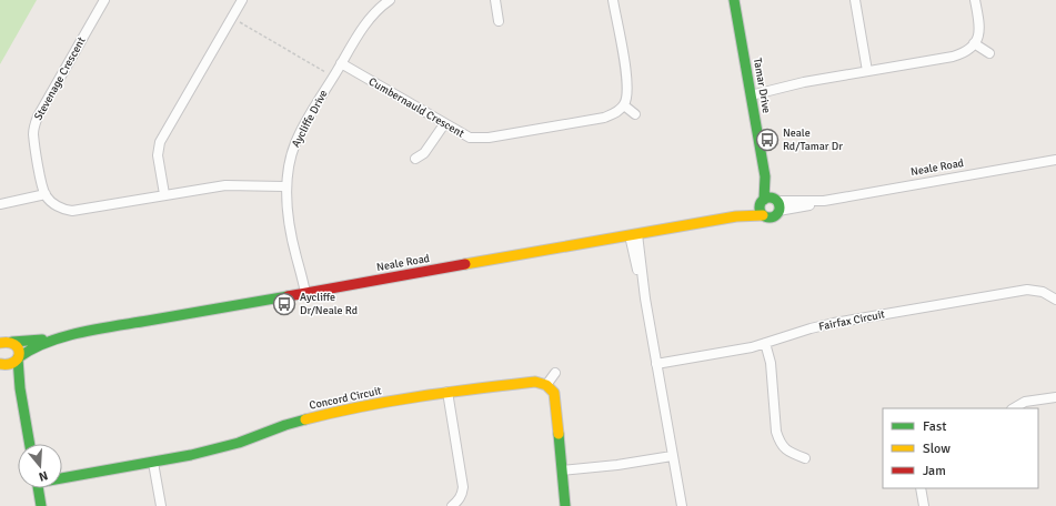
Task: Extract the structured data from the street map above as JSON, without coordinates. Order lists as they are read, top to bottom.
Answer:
{
  "streets": {
    "street": [
      "Stevenage Crescent",
      "Tamar Drive",
      "Cumbernauld Crescent",
      "Aycliffe Drive",
      "Neale Road",
      "Fairfax Circuit",
      "Concord Circuit"
    ]
  },
  "crossings": [
    ["Tamar Drive", "Neale Road"],
    ["Cumbernauld Crescent", "Aycliffe Drive"],
    ["Aycliffe Drive", "Neale Road"]
  ],
  "places": {
    "bus stop": ["Neale Rd/Tamar Dr", "Aycliffe Dr/Neale Rd"]
  },
  "legend": ["Fast", "Slow", "Jam"],
  "north": "bottom"
}
